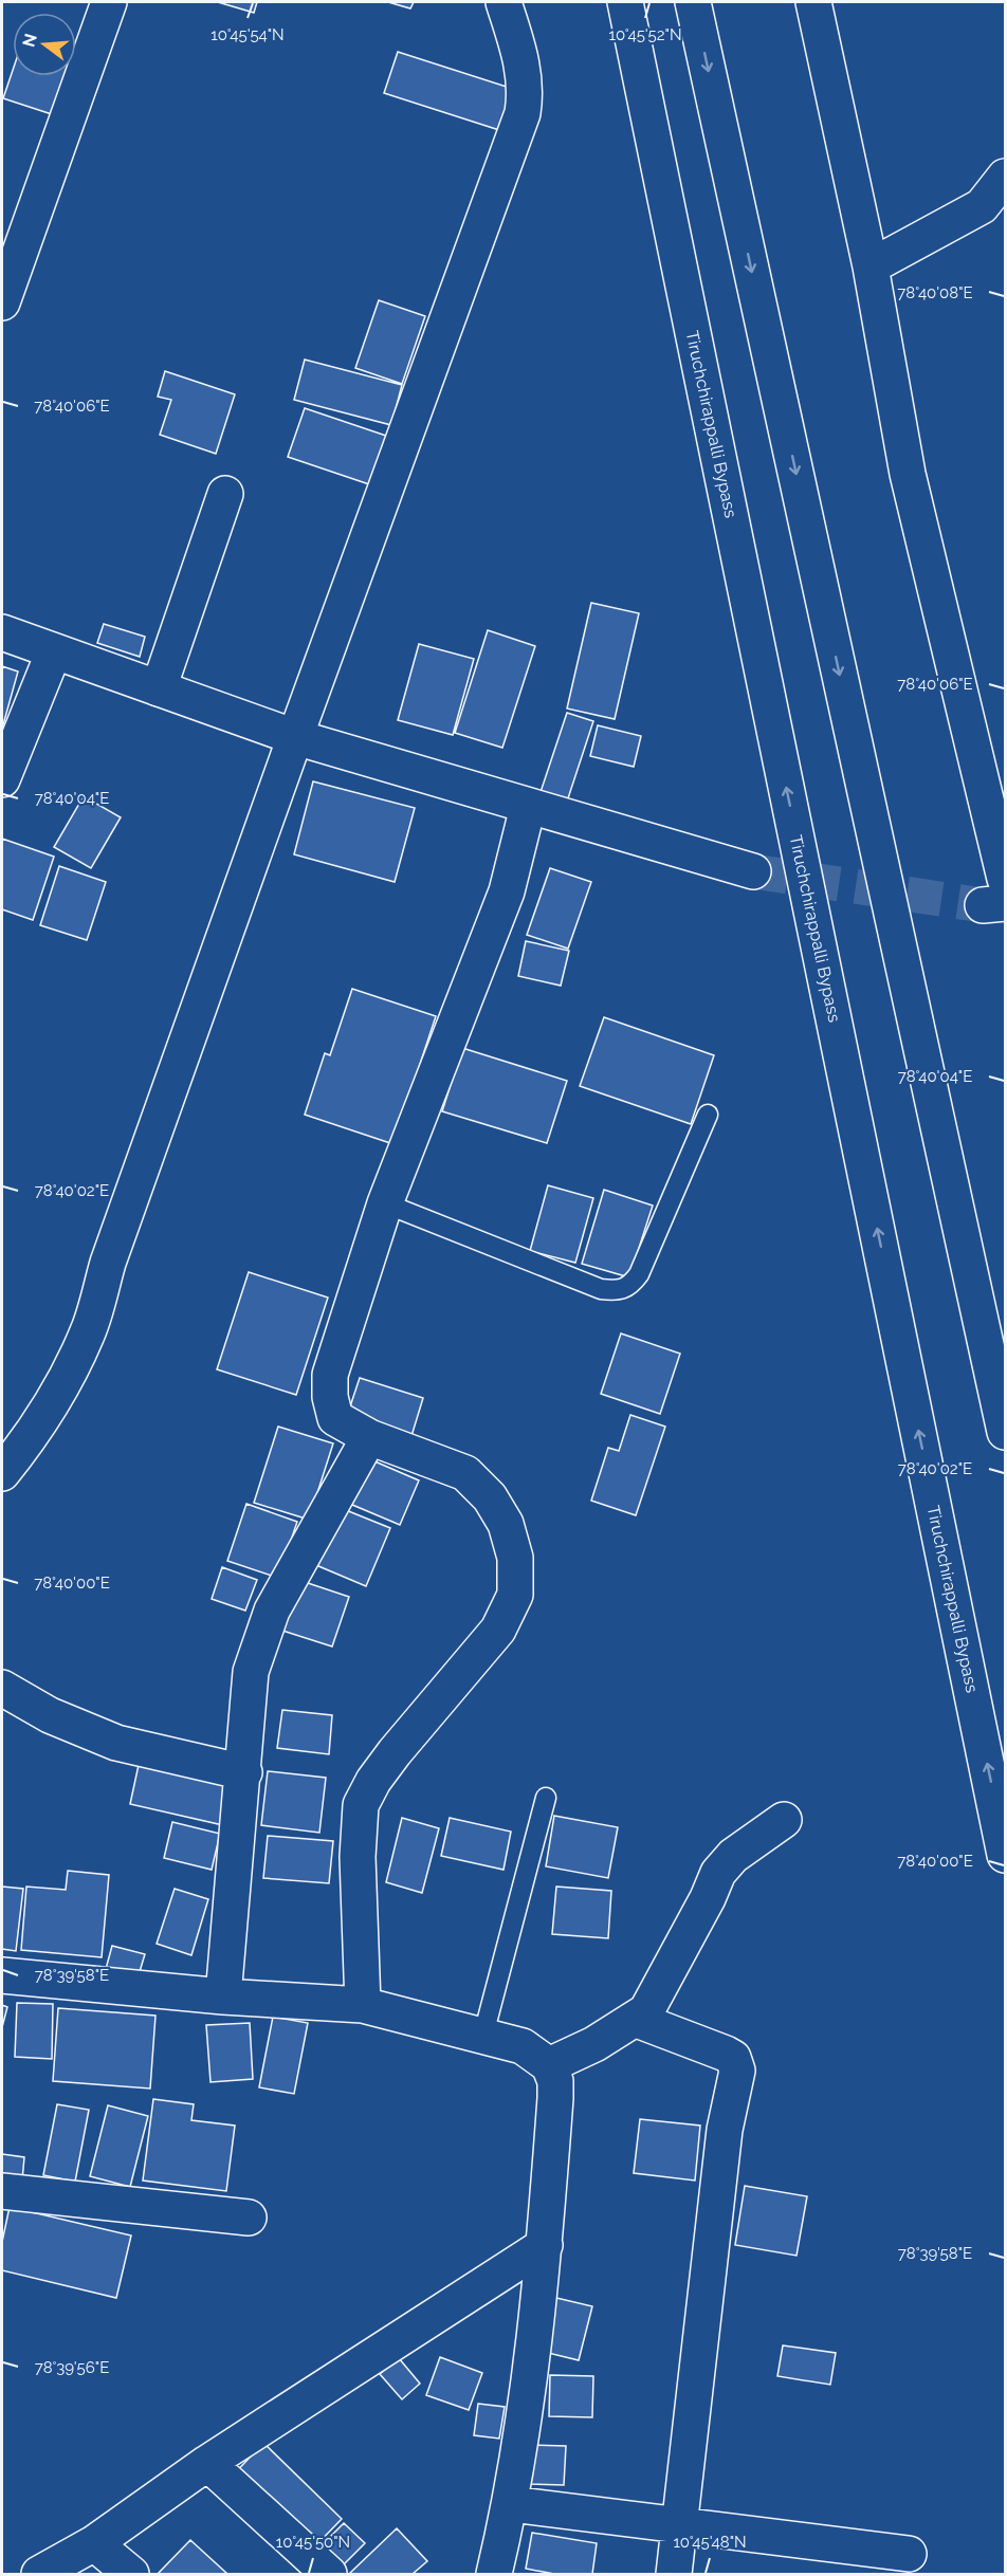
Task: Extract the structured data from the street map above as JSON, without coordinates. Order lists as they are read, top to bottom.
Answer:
{
  "streets": {
    "main road": ["Tiruchchirappalli Bypass"]
  },
  "north": "left",
  "coordinates": [
    "10°45'54\"N",
    "10°45'52\"N",
    "78°40'08\"E",
    "78°40'06\"E",
    "78°40'04\"E",
    "78°40'02\"E",
    "78°40'00\"E",
    "78°39'58\"E",
    "78°39'56\"E",
    "10°45'50\"N",
    "10°45'48\"N"
  ]
}
